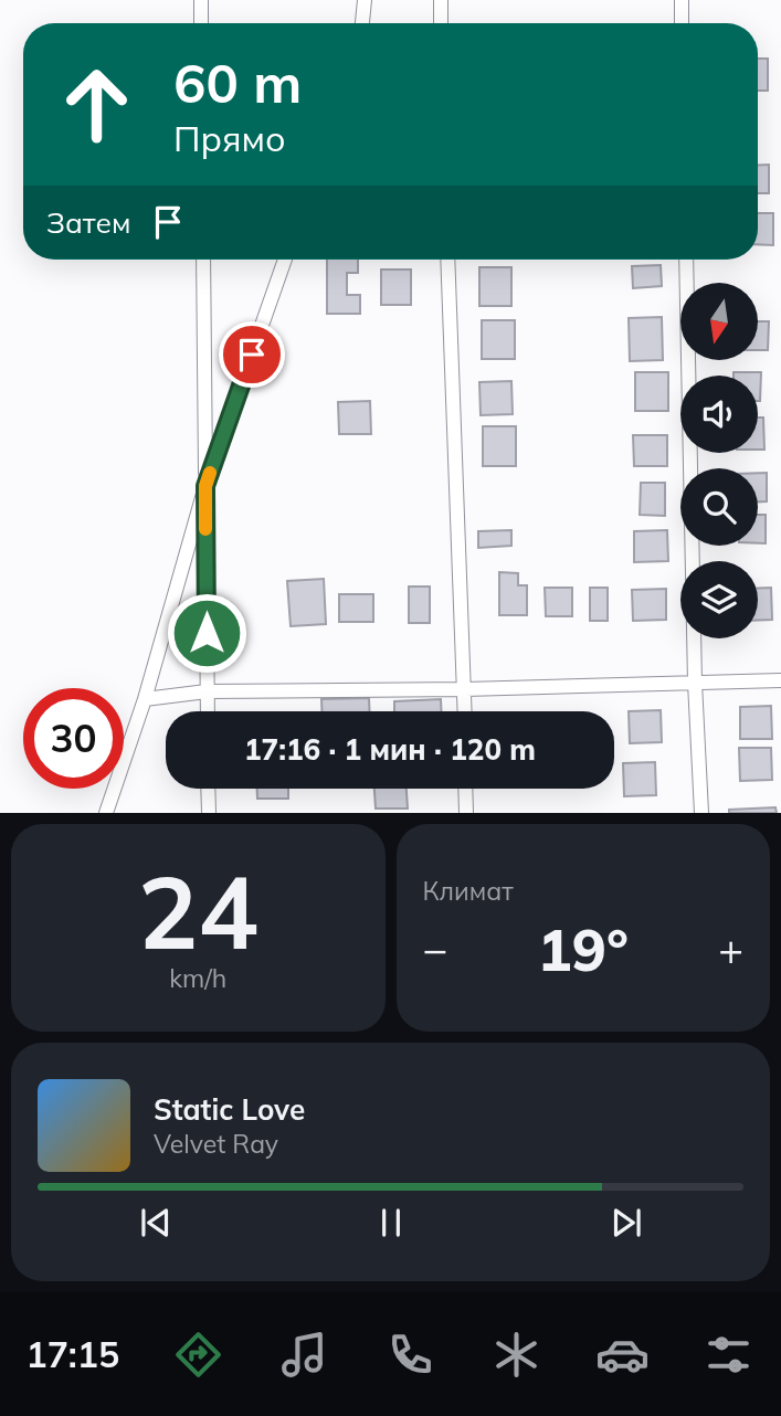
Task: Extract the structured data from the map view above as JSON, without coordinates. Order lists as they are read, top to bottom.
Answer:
{
  "north": "bottom",
  "page": {
    "turn": ["60 m", "Прямо"],
    "then": "Затем",
    "limit": "30",
    "trip": "17:16 · 1 мин · 120 m",
    "tile": [
      ["24", "km/h"],
      "Климат"
    ],
    "heat": ["−", "19°", "+"],
    "song": ["Static Love", "Velvet Ray"],
    "tabs": "17:15"
  }
}
